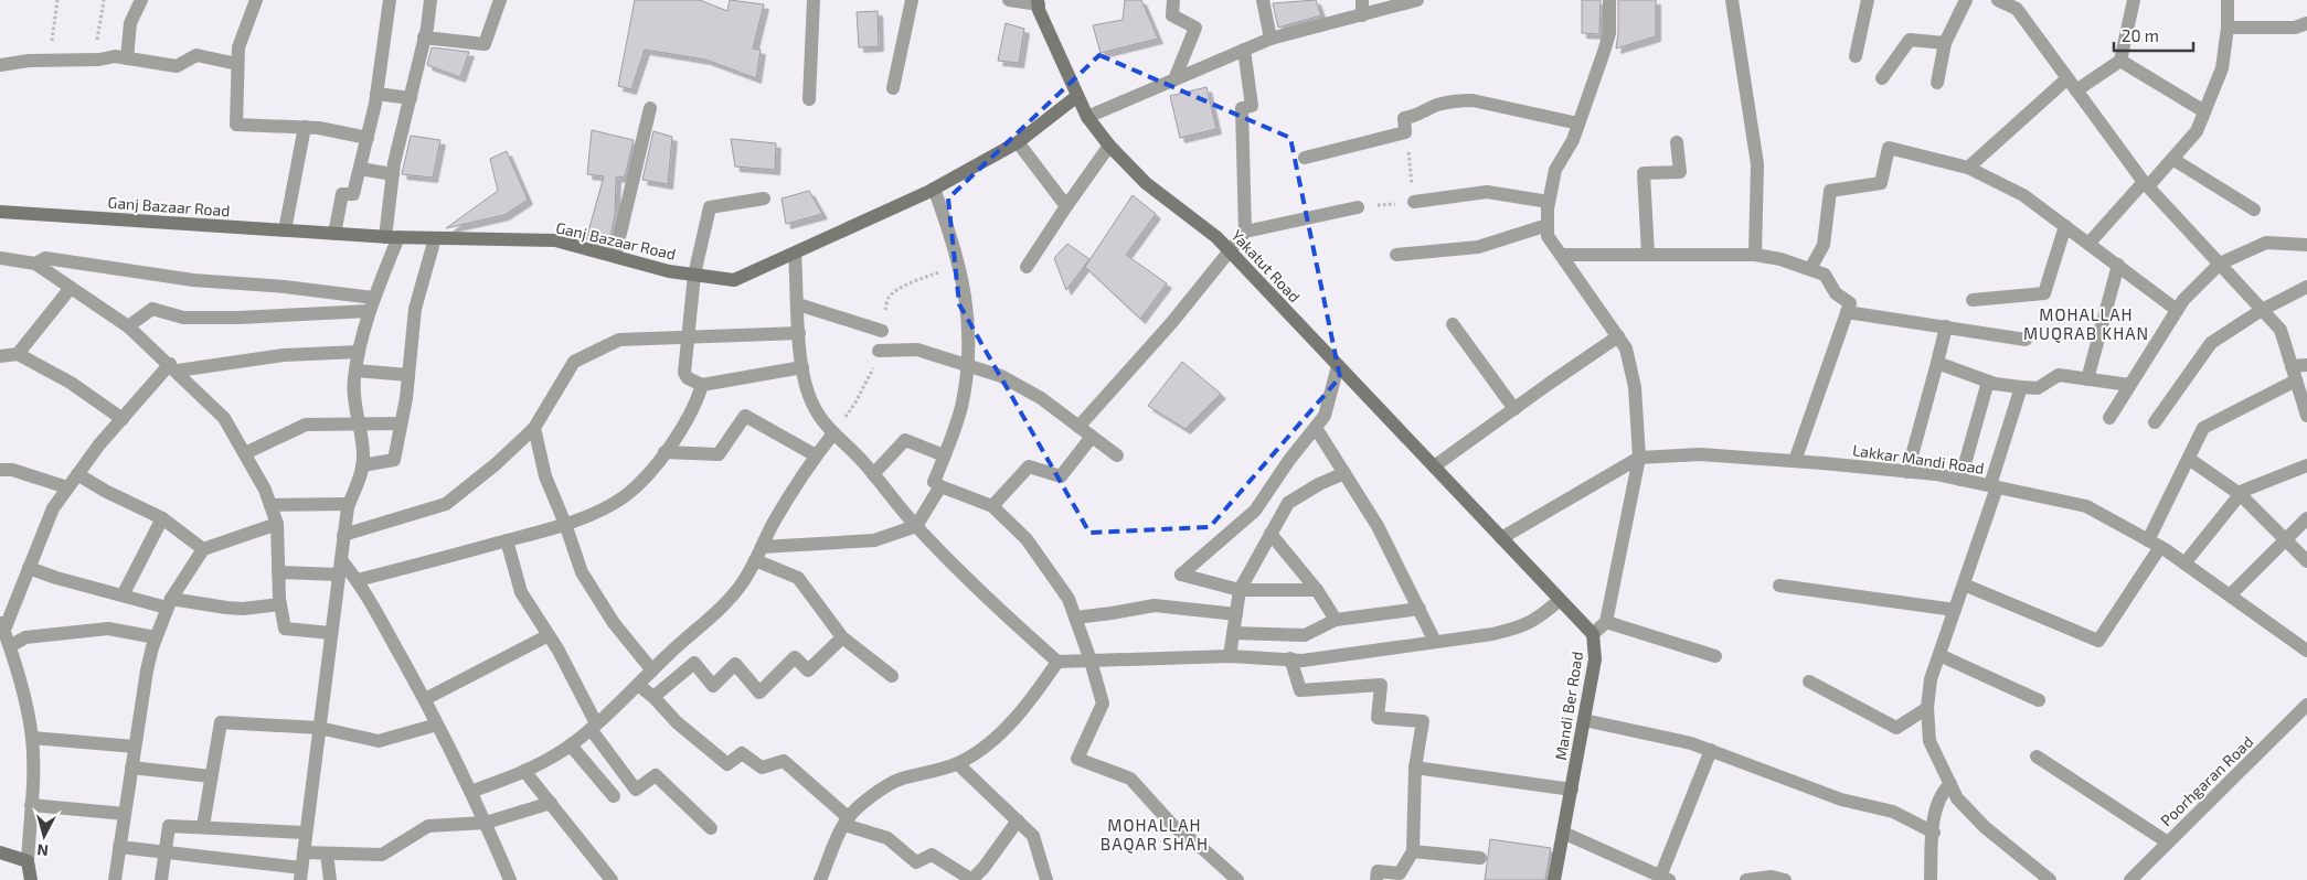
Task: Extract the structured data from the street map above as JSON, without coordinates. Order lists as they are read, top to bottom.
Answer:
{
  "streets": {
    "street": [
      "Ganj Bazaar Road",
      "Yakatut Road",
      "Lakkar Mandi Road",
      "Mandi Ber Road",
      "Poorhgaran Road"
    ]
  },
  "crossings": [
    ["Ganj Bazaar Road", "Yakatut Road"],
    ["Yakatut Road", "Lakkar Mandi Road"],
    ["Yakatut Road", "Mandi Ber Road"],
    ["Lakkar Mandi Road", "Mandi Ber Road"]
  ],
  "districts": ["MOHALLAH MUQRAB KHAN", "MOHALLAH BAQAR SHAH"],
  "scale_bar": "20 m",
  "north": "bottom"
}
